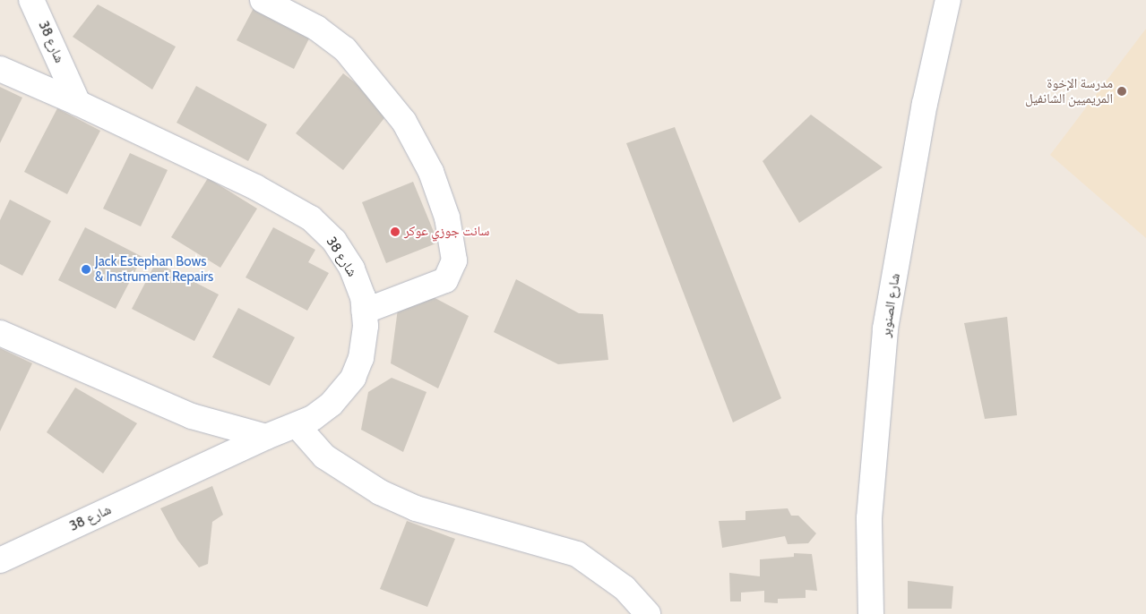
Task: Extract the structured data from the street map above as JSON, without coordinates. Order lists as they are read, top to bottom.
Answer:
{
  "streets": {
    "street": ["شارع 38", "شارع الصنوبر"]
  },
  "places": ["مدرسة الإخوة المريميين الشانفيل", "سانت جوزي عوكر", "Jack Estephan Bows & Instrument Repairs"]
}
